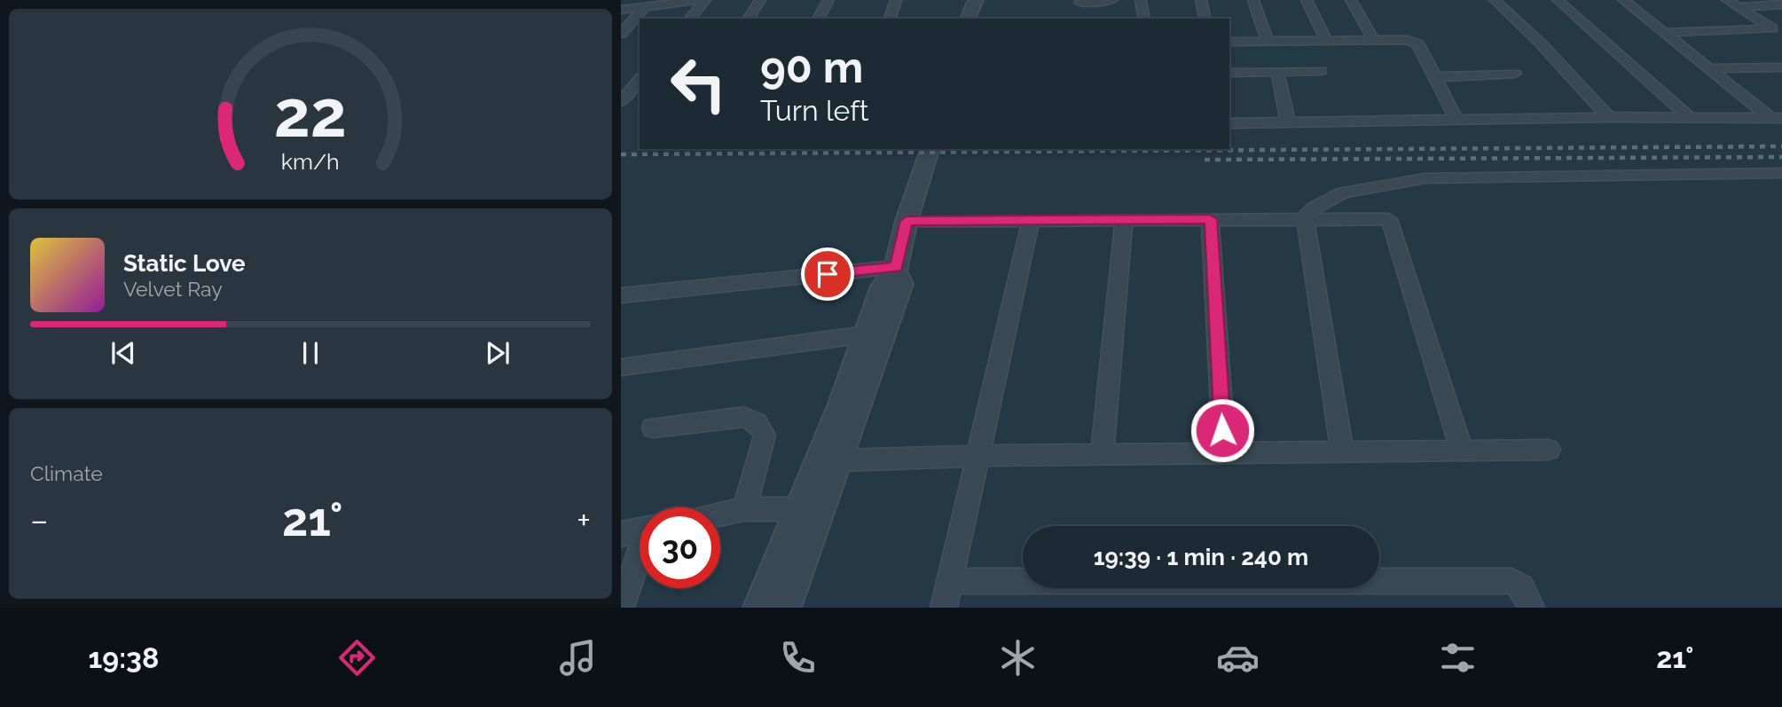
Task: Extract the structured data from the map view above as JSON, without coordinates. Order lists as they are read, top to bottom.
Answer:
{
  "page": {
    "turn": ["90 m", "Turn left"],
    "song": ["Static Love", "Velvet Ray"],
    "tile": "Climate",
    "heat": ["−", "21°", "+"],
    "limit": "30",
    "trip": "19:39 · 1 min · 240 m",
    "tabs": ["19:38", "21°"],
    "gauge": ["22", "km/h"]
  }
}
